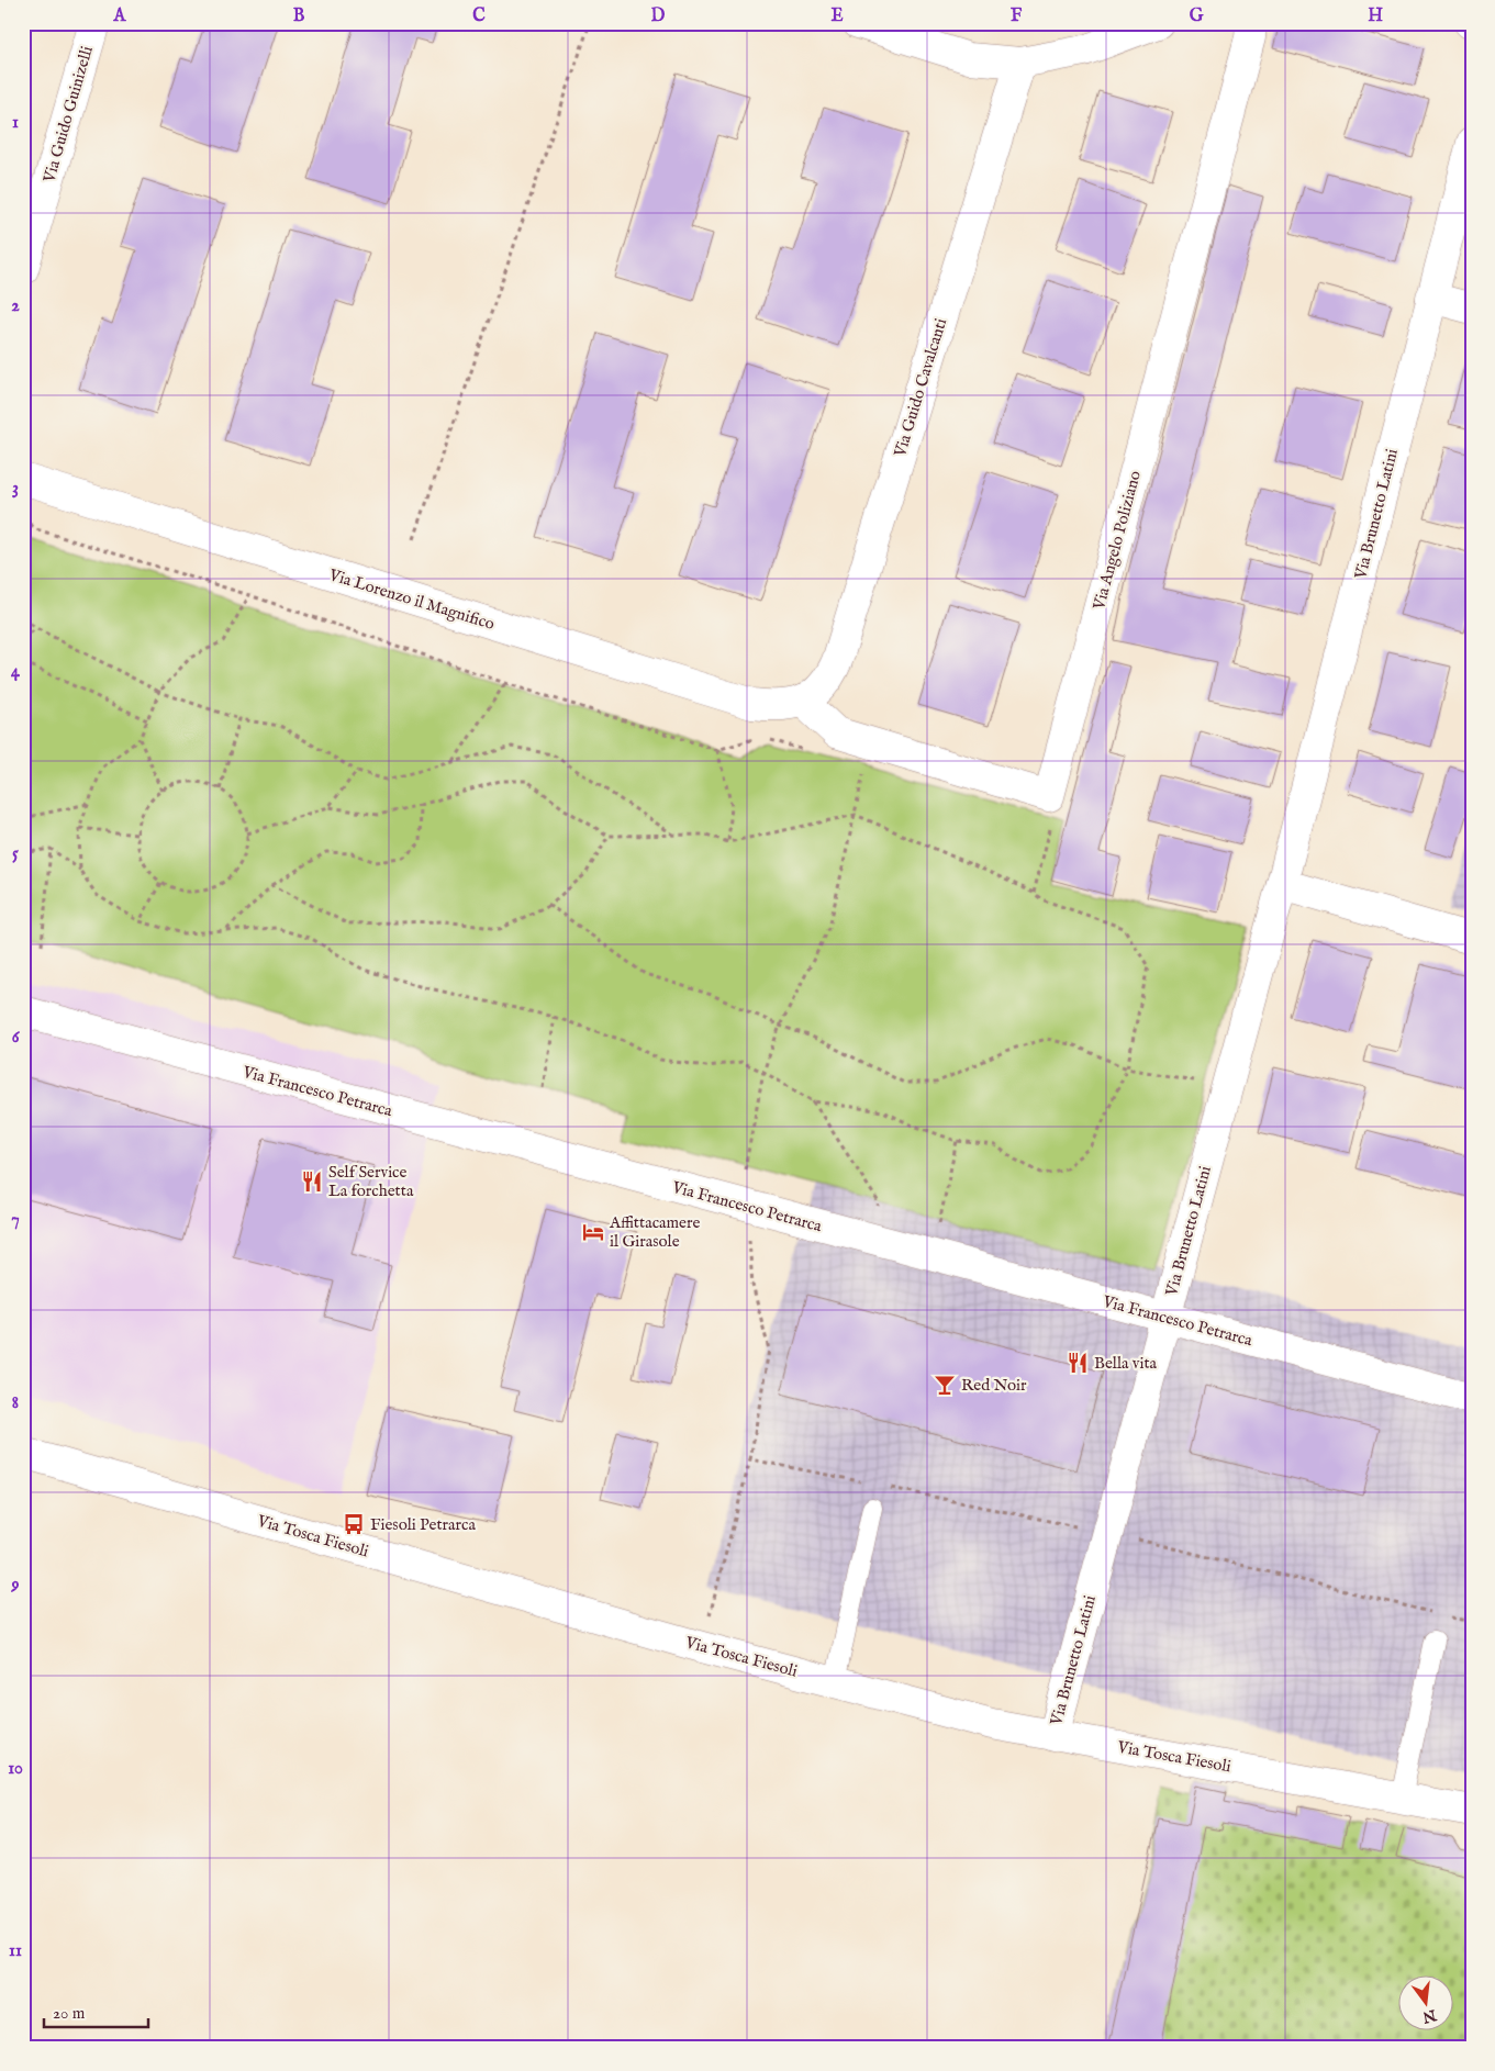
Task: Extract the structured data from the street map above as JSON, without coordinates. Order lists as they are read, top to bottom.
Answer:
{
  "streets": {
    "street": [
      "Via Guido Guinizelli",
      "Via Guido Cavalcanti",
      "Via Brunetto Latini",
      "Via Angelo Poliziano",
      "Via Lorenzo il Magnifico",
      "Via Francesco Petrarca",
      "Via Tosca Fiesoli"
    ]
  },
  "crossings": [
    ["Via Guido Cavalcanti", "Via Lorenzo il Magnifico"],
    ["Via Brunetto Latini", "Via Francesco Petrarca"],
    ["Via Brunetto Latini", "Via Tosca Fiesoli"]
  ],
  "places": {
    "restaurant": ["Self Service La forchetta", "Bella vita"],
    "hotel": ["Affittacamere il Girasole"],
    "bar": ["Red Noir"],
    "bus stop": ["Fiesoli Petrarca"]
  },
  "scale_bar": "20 m",
  "north": "bottom",
  "grid": {
    "columns": [
      "A",
      "B",
      "C",
      "D",
      "E",
      "F",
      "G",
      "H"
    ],
    "rows": [
      "1",
      "2",
      "3",
      "4",
      "5",
      "6",
      "7",
      "8",
      "9",
      "10",
      "11"
    ]
  }
}
